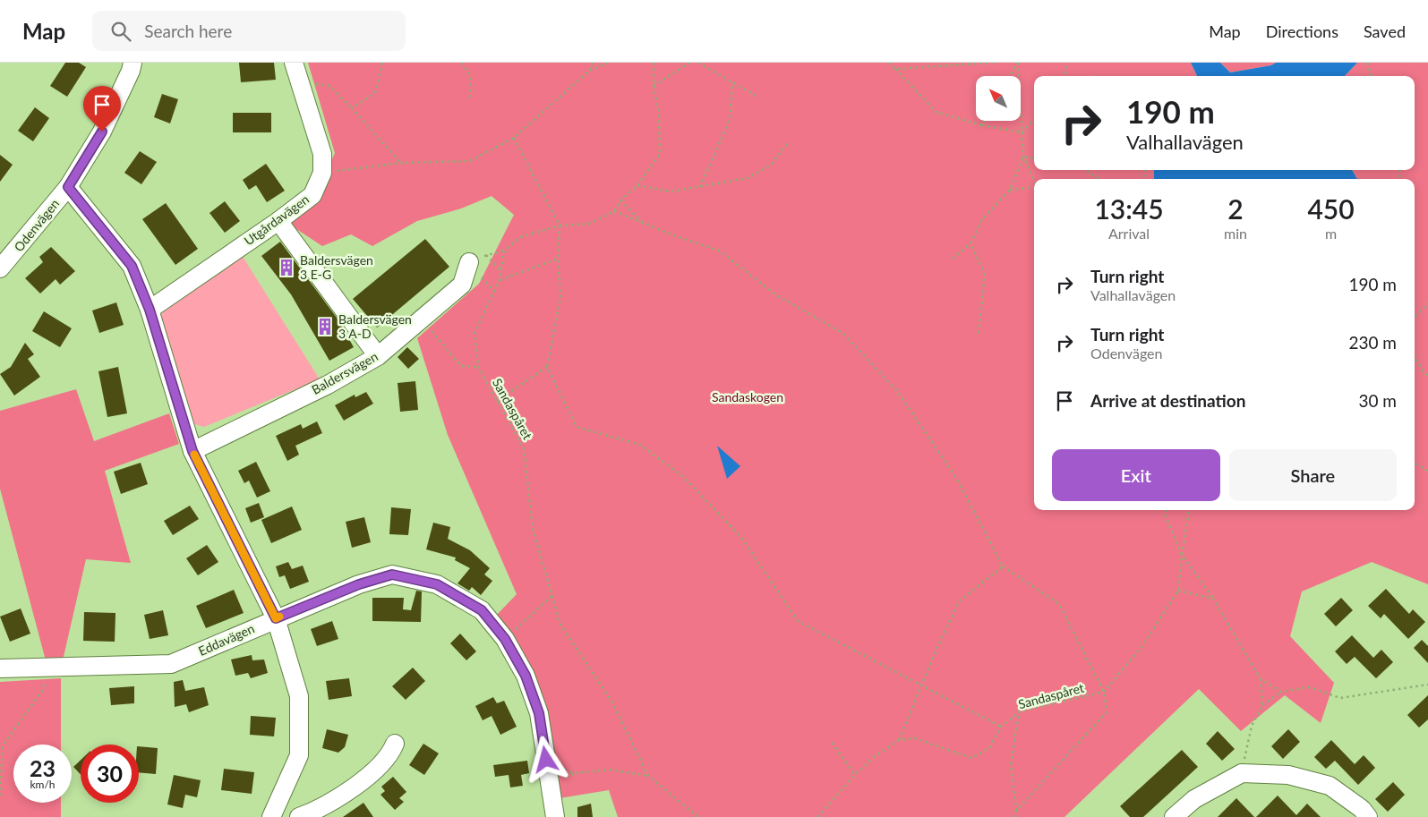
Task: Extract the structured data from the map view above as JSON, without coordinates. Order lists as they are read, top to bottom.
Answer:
{
  "streets": {
    "street": [
      "Utgårdavägen",
      "Odenvägen",
      "Baldersvägen",
      "Eddavägen"
    ],
    "path": ["Sandaspåret"]
  },
  "parks": ["Sandaskogen"],
  "places": {
    "building": ["Baldersvägen 3 E-G", "Baldersvägen 3 A-D"]
  },
  "north": "top left",
  "page": {
    "header": "Map",
    "search": "Search here",
    "nav": ["Map", "Directions", "Saved"],
    "turn": ["190 m", "Valhallavägen"],
    "eta": [
      "13:45",
      "Arrival",
      "2",
      "min",
      "450",
      "m"
    ],
    "list": [
      {
        "name": "Turn right",
        "note": "Valhallavägen",
        "value": "190 m"
      },
      {
        "name": "Turn right",
        "note": "Odenvägen",
        "value": "230 m"
      },
      {
        "name": "Arrive at destination",
        "value": "30 m"
      }
    ],
    "buttons": ["Exit", "Share"],
    "speed": "23 km/h",
    "limit": "30"
  }
}
